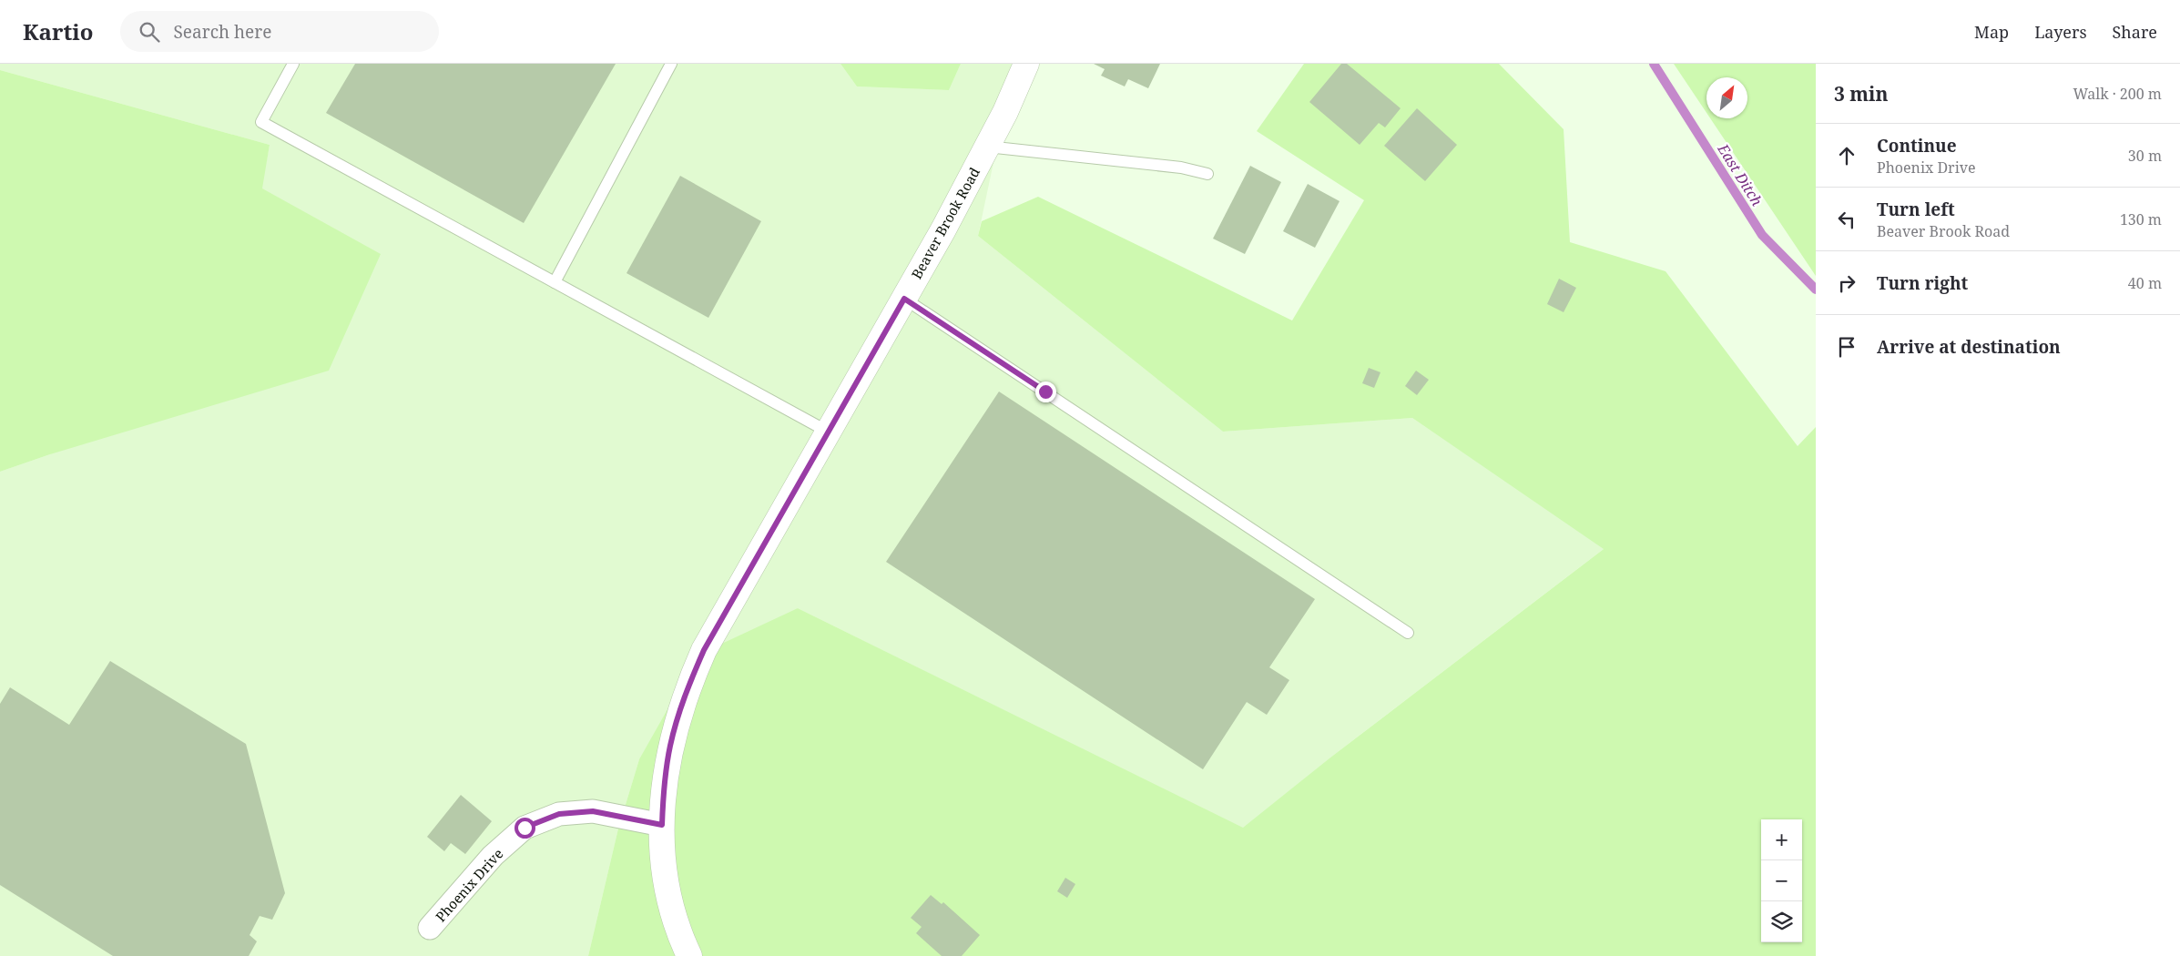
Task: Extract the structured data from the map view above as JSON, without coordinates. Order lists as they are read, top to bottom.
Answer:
{
  "streets": {
    "street": ["Beaver Brook Road", "Phoenix Drive"]
  },
  "crossings": [
    ["Beaver Brook Road", "Phoenix Drive"]
  ],
  "water": ["East Ditch"],
  "north": "top right",
  "page": {
    "header": "Kartio",
    "search": "Search here",
    "nav": ["Map", "Layers", "Share"],
    "heading": ["3 min", "Walk · 200 m"],
    "list": [
      ["Continue", "Phoenix Drive", "30 m"],
      ["Turn left", "Beaver Brook Road", "130 m"],
      ["Turn right", "40 m"],
      "Arrive at destination"
    ],
    "map_buttons": ["+", "−"]
  }
}
